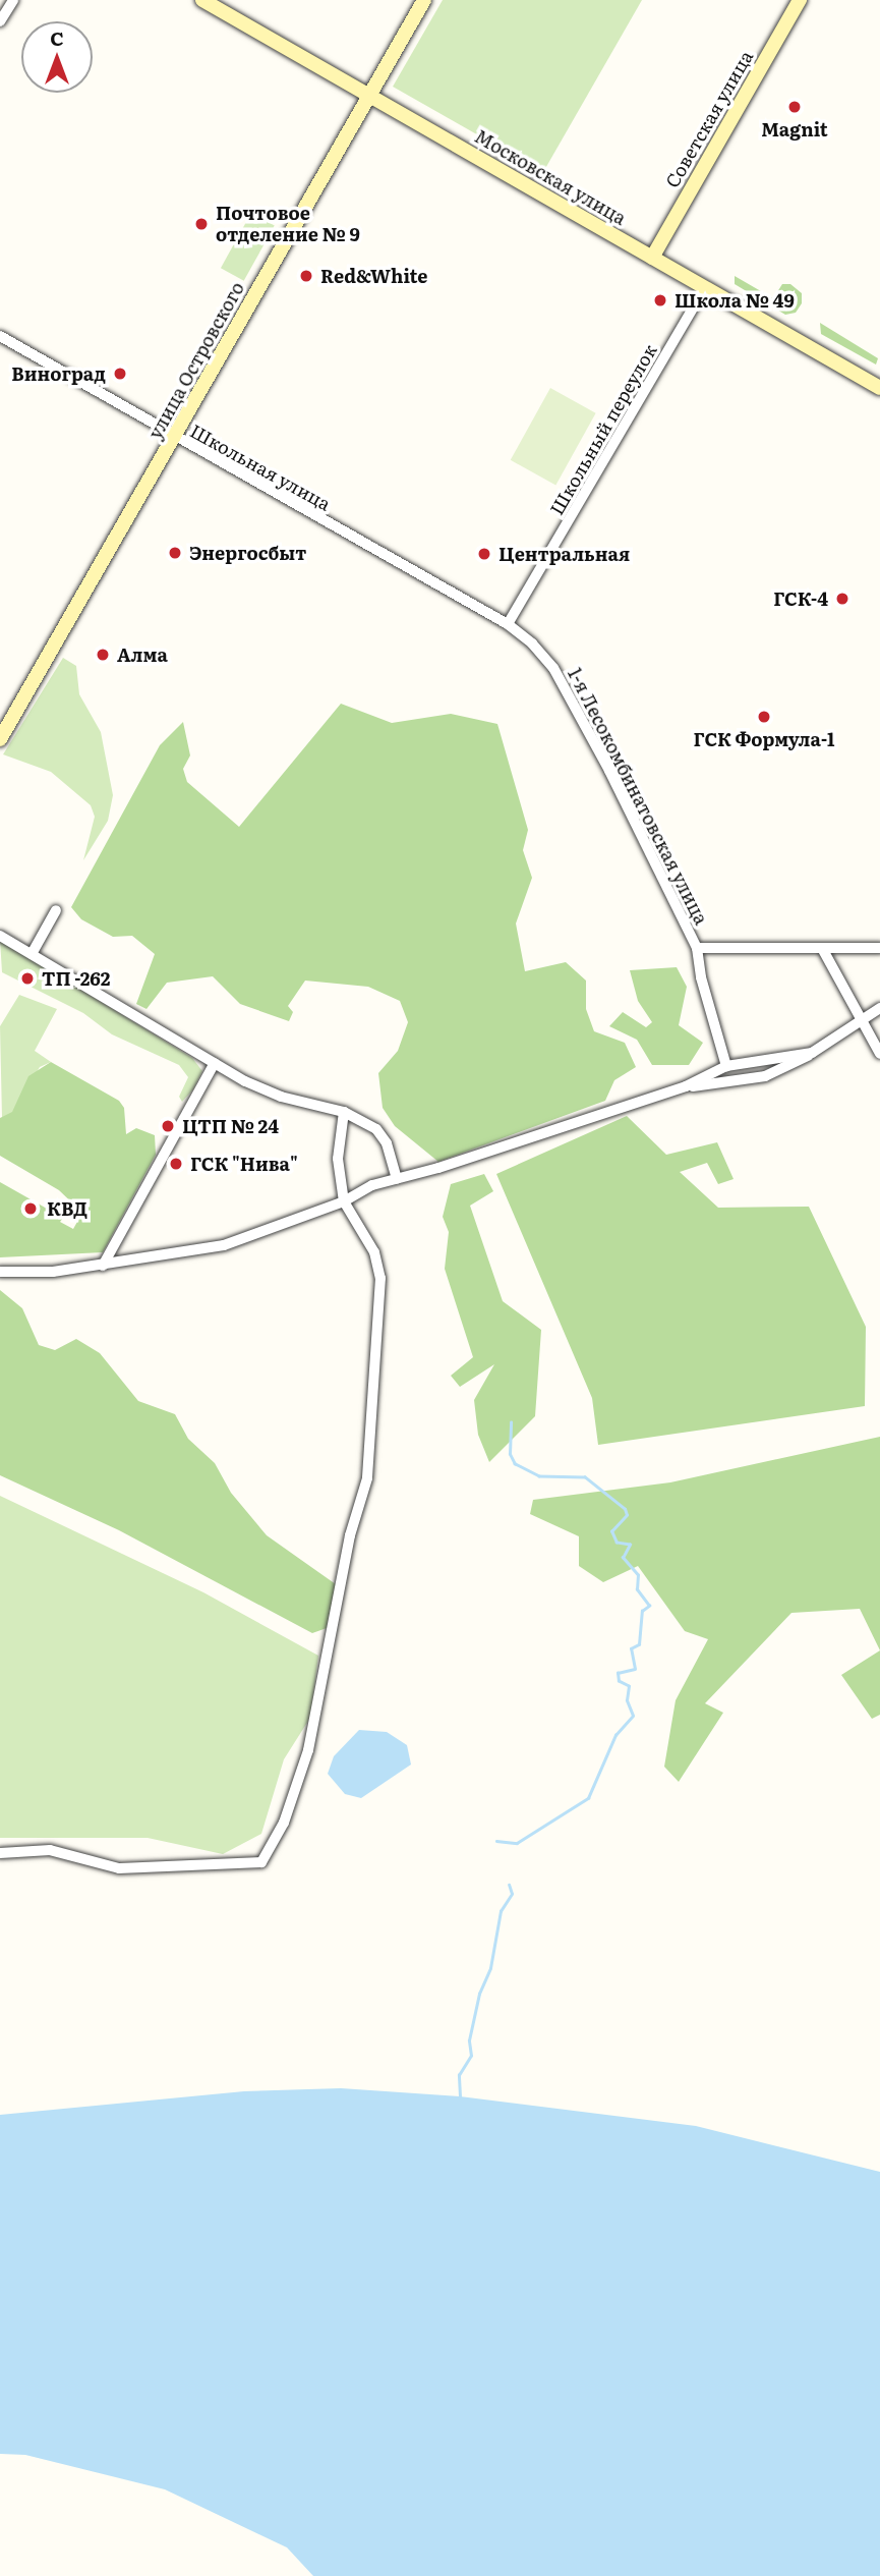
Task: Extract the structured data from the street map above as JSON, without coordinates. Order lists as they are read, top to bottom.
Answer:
{
  "streets": {
    "main road": ["Советская улица", "Московская улица", "улица Островского"],
    "street": ["Школьный переулок", "Школьная улица", "1-я Лесокомбинатовская улица"]
  },
  "crossings": [
    ["Советская улица", "Московская улица"],
    ["Московская улица", "улица Островского"],
    ["Московская улица", "Школьный переулок"],
    ["улица Островского", "Школьная улица"],
    ["Школьный переулок", "Школьная улица"],
    ["Школьный переулок", "1-я Лесокомбинатовская улица"],
    ["Школьная улица", "1-я Лесокомбинатовская улица"]
  ],
  "places": [
    "Magnit",
    "Почтовое отделение № 9",
    "Red&White",
    "Школа № 49",
    "Виноград",
    "Энергосбыт",
    "Центральная",
    "ГСК-4",
    "Алма",
    "ГСК Формула-1",
    "ТП -262",
    "ЦТП № 24",
    "ГСК \"Нива\"",
    "КВД"
  ],
  "north": "top"
}
